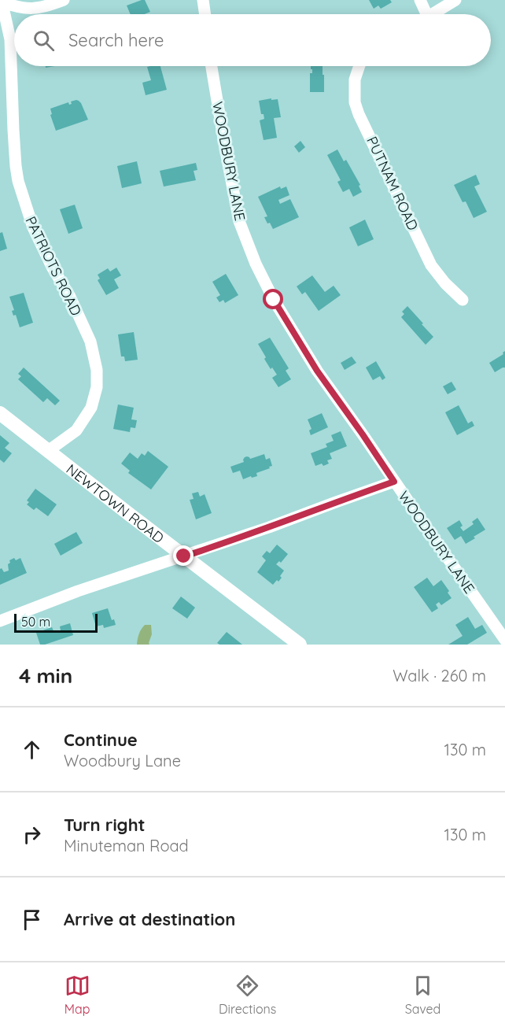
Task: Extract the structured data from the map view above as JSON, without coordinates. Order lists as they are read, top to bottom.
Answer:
{
  "streets": {
    "street": [
      "WOODBURY LANE",
      "PUTNAM ROAD",
      "PATRIOTS ROAD",
      "NEWTOWN ROAD"
    ]
  },
  "crossings": [
    ["PATRIOTS ROAD", "NEWTOWN ROAD"]
  ],
  "scale_bar": "50 m",
  "page": {
    "search": "Search here",
    "scale": "50 m",
    "heading": ["4 min", "Walk · 260 m"],
    "list": [
      ["Continue", "Woodbury Lane", "130 m"],
      ["Turn right", "Minuteman Road", "130 m"],
      "Arrive at destination"
    ],
    "nav": ["Map", "Directions", "Saved"]
  }
}
